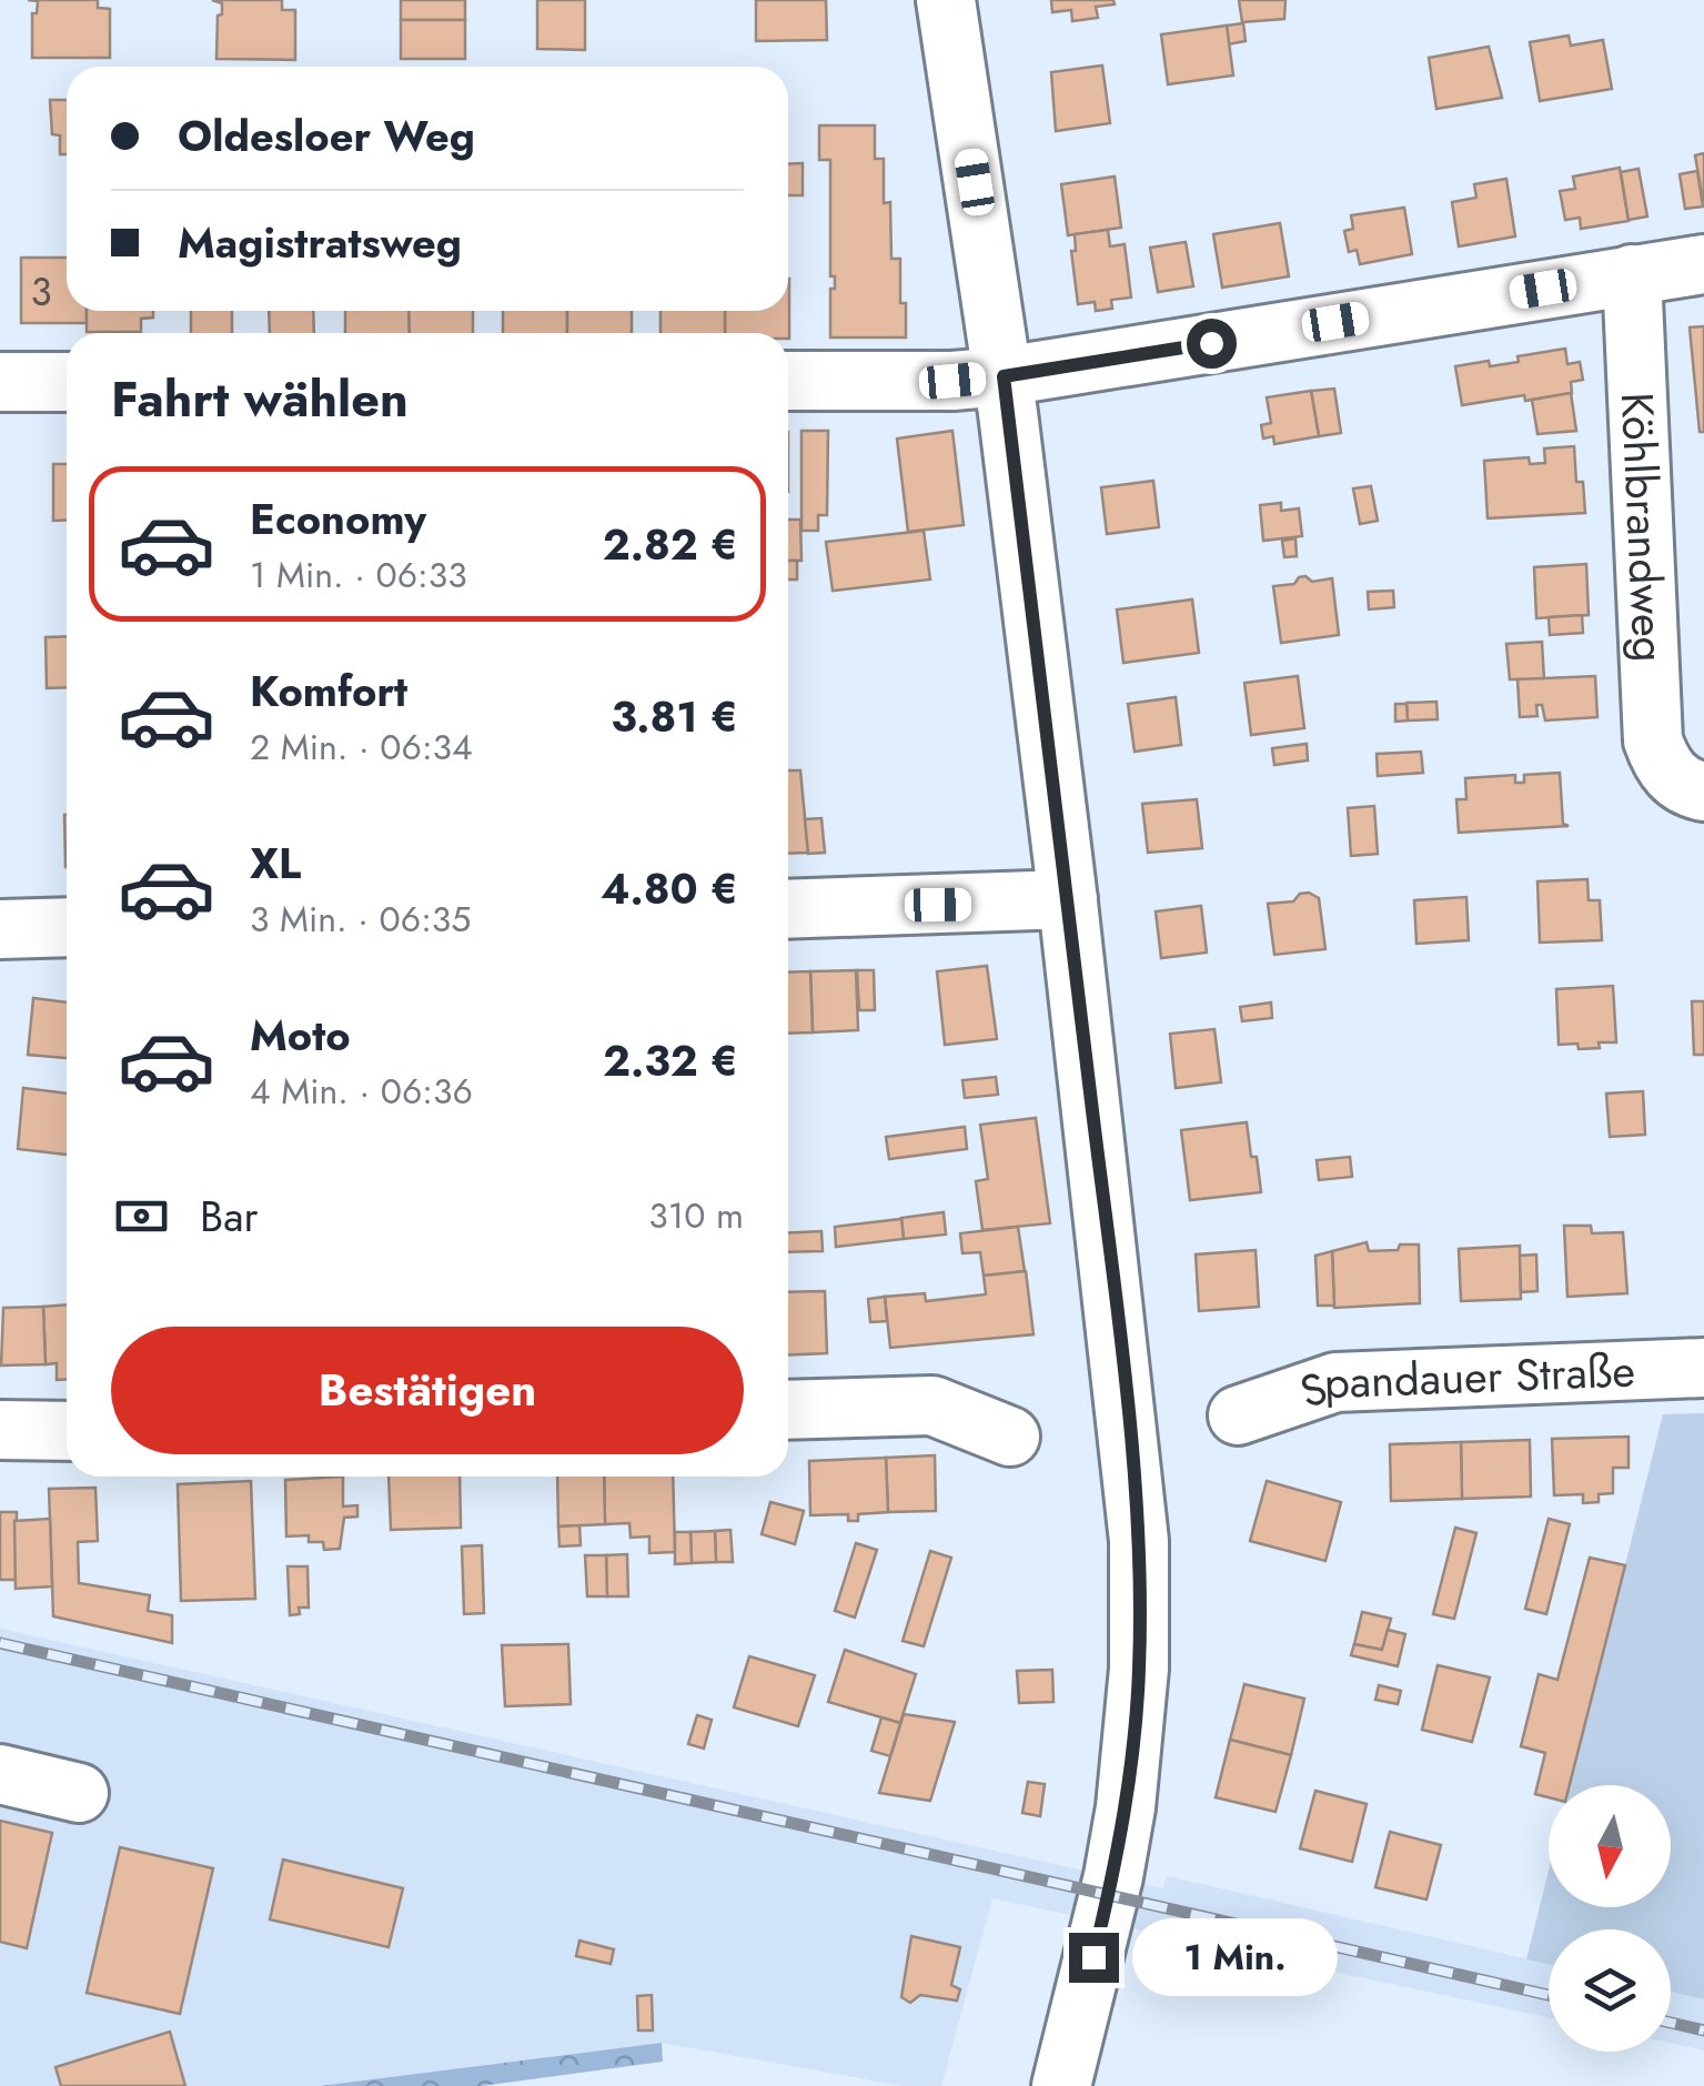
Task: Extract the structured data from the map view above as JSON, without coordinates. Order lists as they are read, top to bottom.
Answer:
{
  "streets": {
    "street": ["Köhlbrandweg", "Spandauer Straße"]
  },
  "house_numbers": ["3"],
  "north": "bottom",
  "page": {
    "banner": ["Oldesloer Weg", "Magistratsweg"],
    "heading": "Fahrt wählen",
    "list": [
      {
        "name": "Economy",
        "note": "1 Min. · 06:33",
        "value": "2.82 €"
      },
      {
        "name": "Komfort",
        "note": "2 Min. · 06:34",
        "value": "3.81 €"
      },
      {
        "name": "XL",
        "note": "3 Min. · 06:35",
        "value": "4.80 €"
      },
      {
        "name": "Moto",
        "note": "4 Min. · 06:36",
        "value": "2.32 €"
      }
    ],
    "pay": ["Bar", "310 m"],
    "buttons": "Bestätigen",
    "bubble": "1 Min."
  }
}
